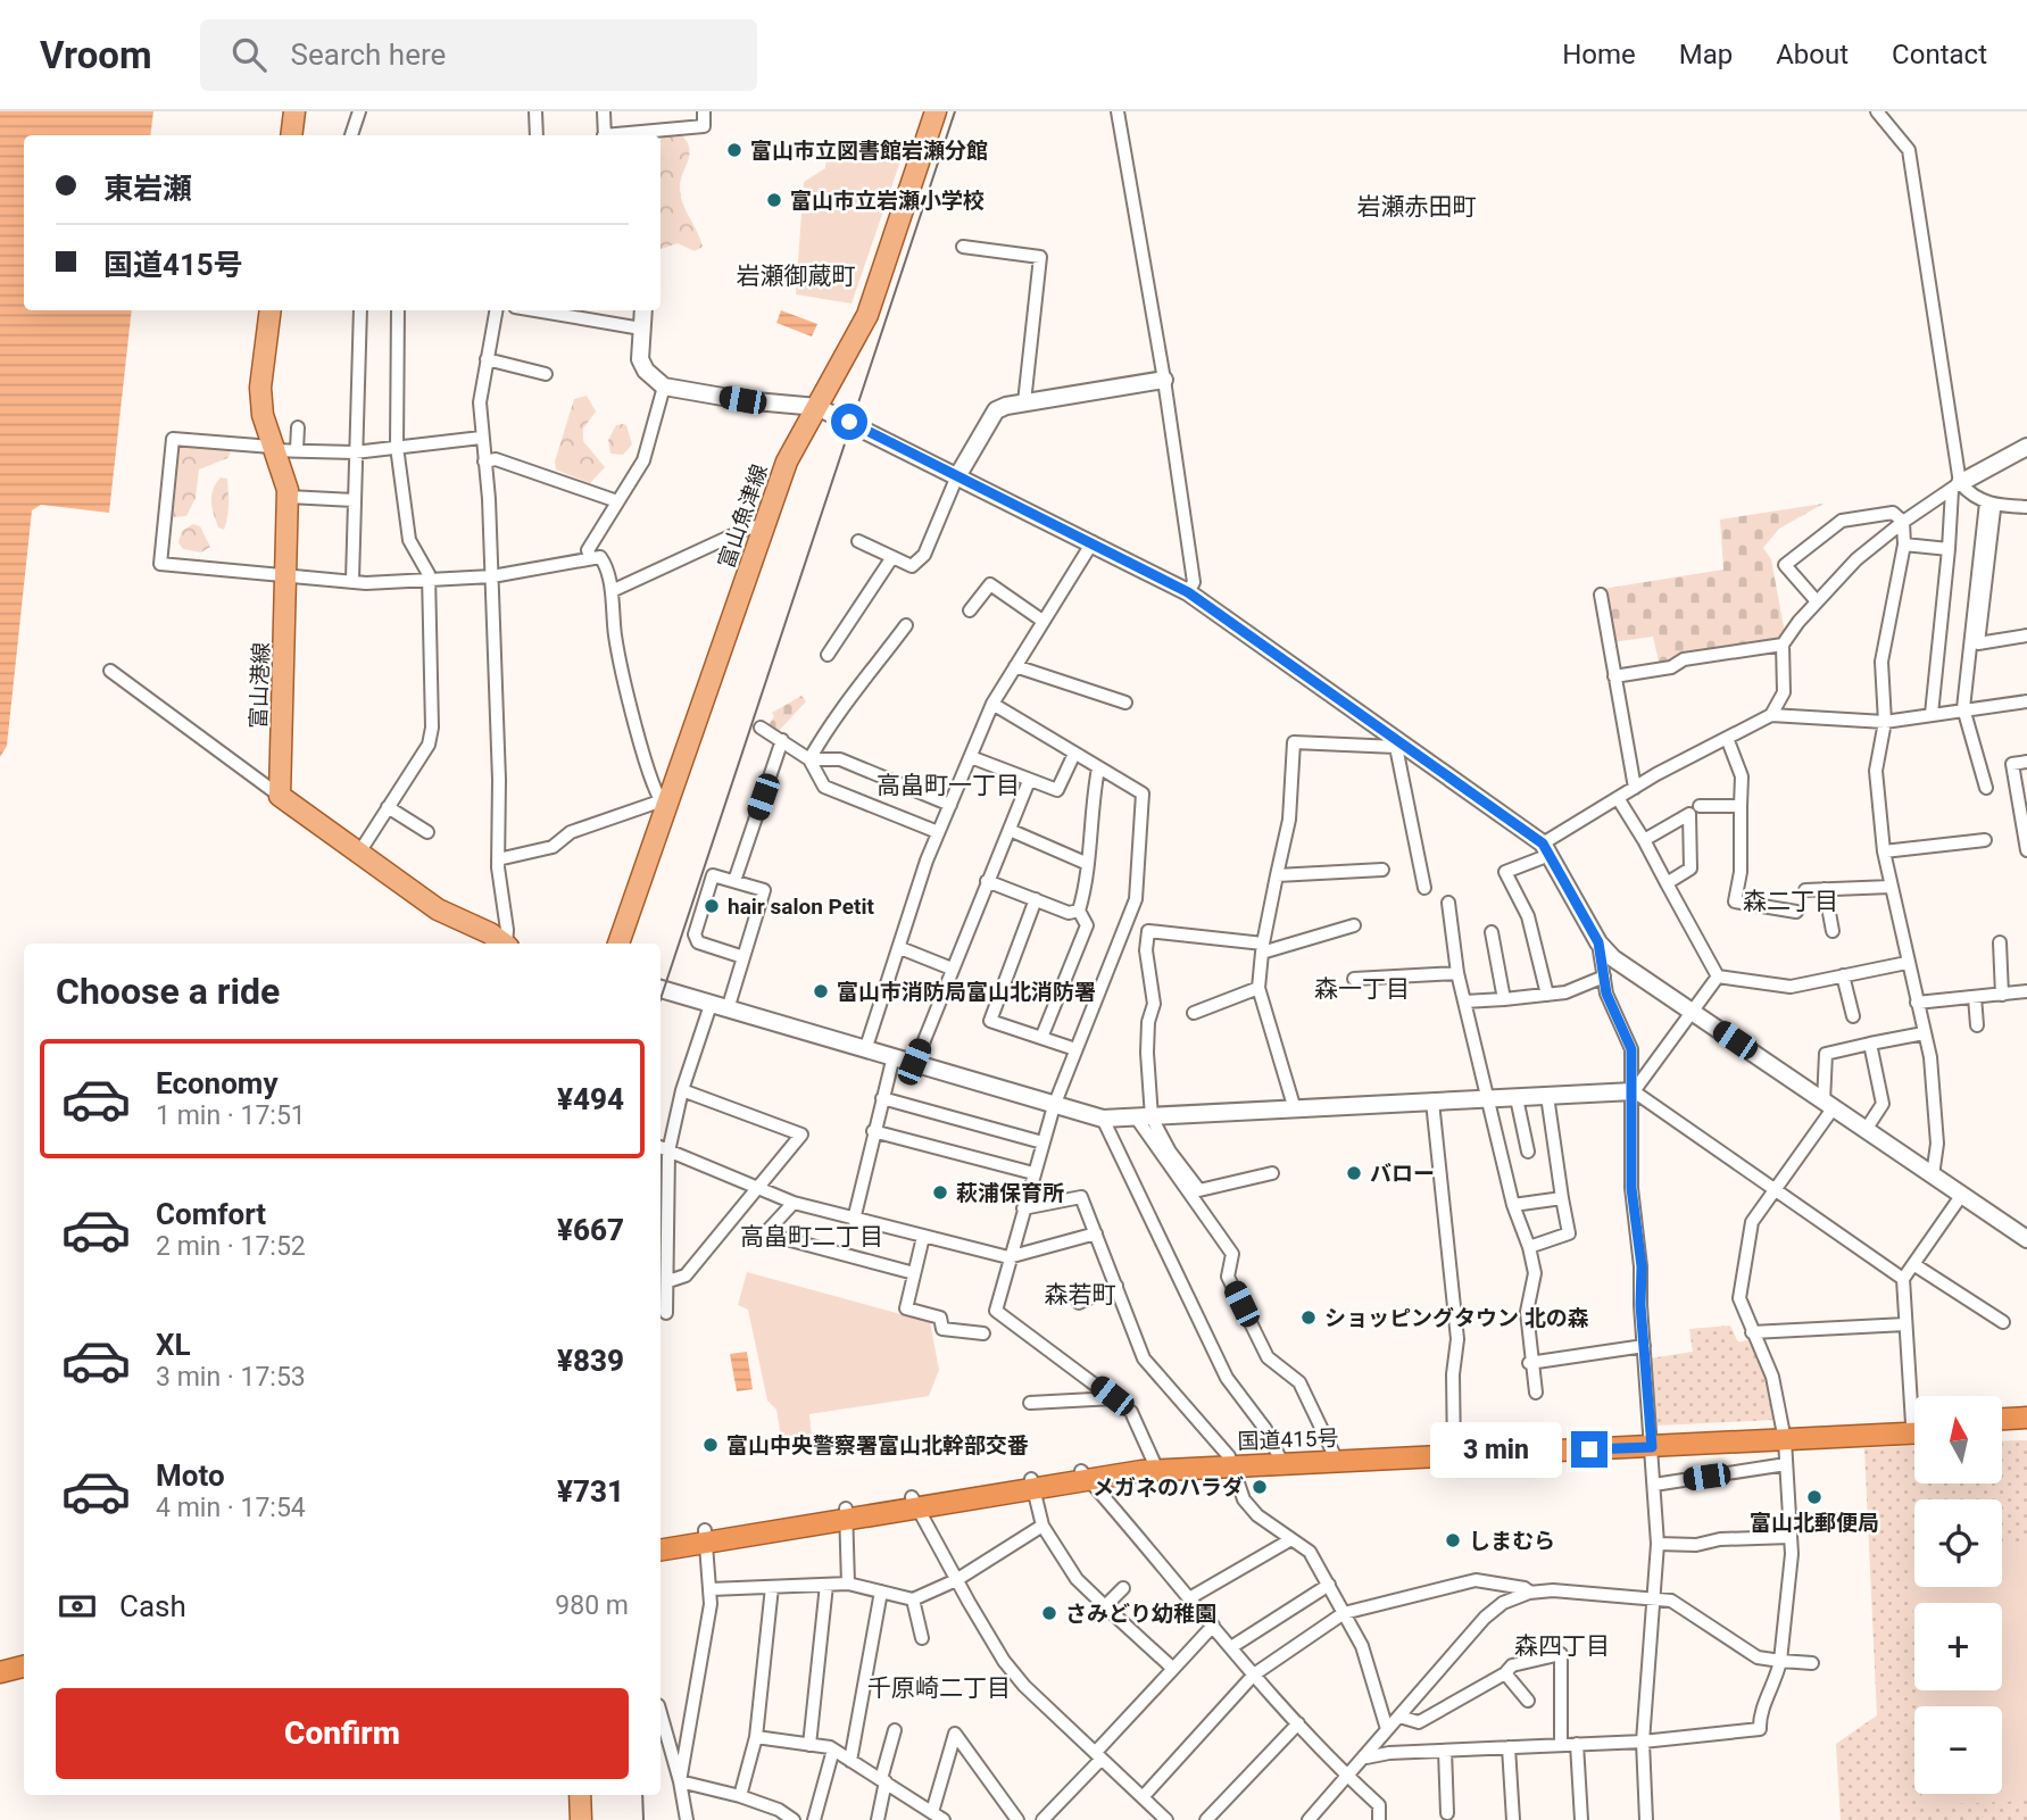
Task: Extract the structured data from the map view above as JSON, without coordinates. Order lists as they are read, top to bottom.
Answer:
{
  "streets": {
    "highway": ["国道415号"],
    "main road": ["富山魚津線", "富山港線"]
  },
  "districts": [
    "岩瀬赤田町",
    "岩瀬御蔵町",
    "高畠町一丁目",
    "森二丁目",
    "森一丁目",
    "高畠町二丁目",
    "森若町",
    "森四丁目",
    "千原崎二丁目"
  ],
  "places": [
    "富山市立図書館岩瀬分館",
    "富山市立岩瀬小学校",
    "hair salon Petit",
    "富山市消防局富山北消防署",
    "バロー",
    "萩浦保育所",
    "ショッピングタウン 北の森",
    "富山中央警察署富山北幹部交番",
    "メガネのハラダ",
    "富山北郵便局",
    "しまむら",
    "さみどり幼稚園"
  ],
  "north": "top",
  "page": {
    "header": "Vroom",
    "search": "Search here",
    "nav": [
      "Home",
      "Map",
      "About",
      "Contact"
    ],
    "banner": ["東岩瀬", "国道415号"],
    "heading": "Choose a ride",
    "list": [
      {
        "name": "Economy",
        "note": "1 min · 17:51",
        "value": "¥494"
      },
      {
        "name": "Comfort",
        "note": "2 min · 17:52",
        "value": "¥667"
      },
      {
        "name": "XL",
        "note": "3 min · 17:53",
        "value": "¥839"
      },
      {
        "name": "Moto",
        "note": "4 min · 17:54",
        "value": "¥731"
      }
    ],
    "map_buttons": ["+", "−"],
    "bubble": "3 min",
    "pay": ["Cash", "980 m"],
    "buttons": "Confirm"
  }
}
